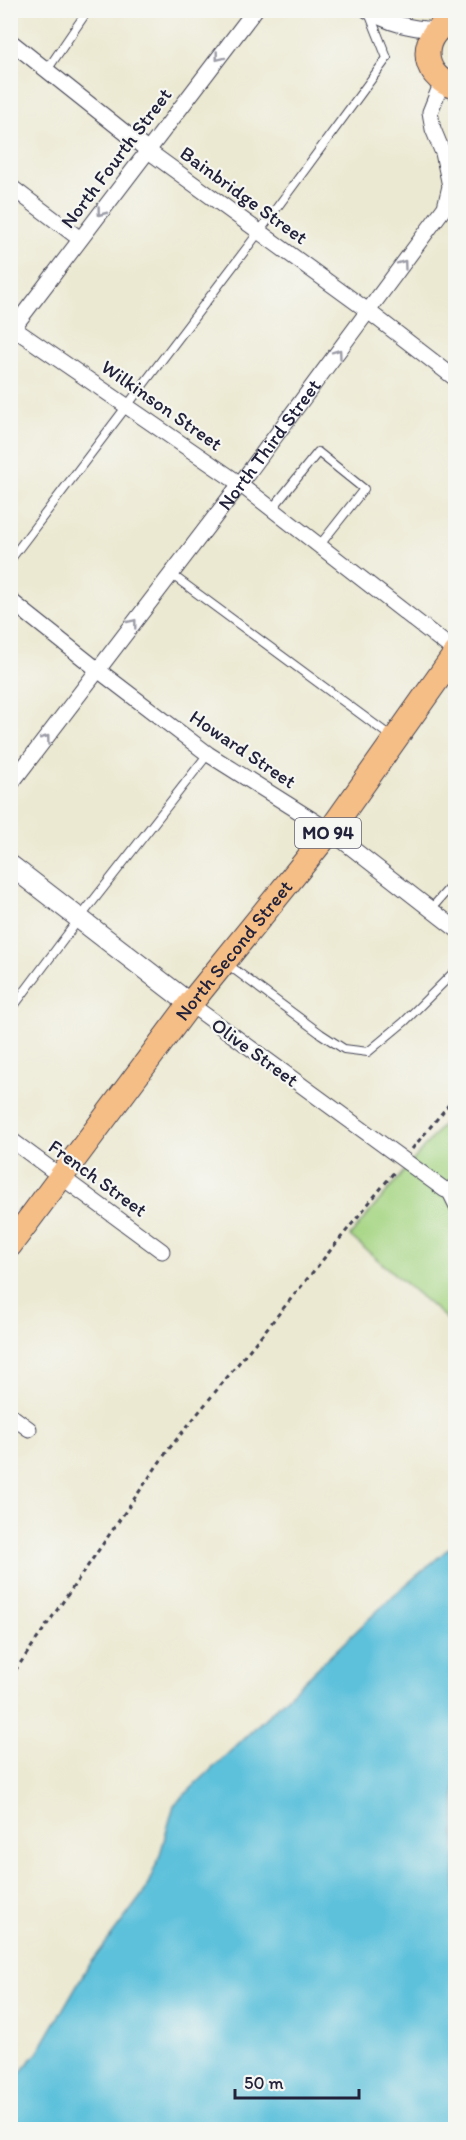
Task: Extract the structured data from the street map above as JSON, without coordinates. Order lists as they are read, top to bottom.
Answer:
{
  "streets": {
    "main road": ["North Third Street", "MO 94", "North Second Street"],
    "street": [
      "North Fourth Street",
      "Bainbridge Street",
      "Wilkinson Street",
      "Howard Street",
      "Olive Street",
      "French Street"
    ]
  },
  "crossings": [
    ["North Fourth Street", "Bainbridge Street"],
    ["North Fourth Street", "Wilkinson Street"],
    ["Bainbridge Street", "North Third Street"],
    ["Wilkinson Street", "North Third Street"],
    ["Wilkinson Street", "North Second Street"],
    ["North Third Street", "Howard Street"],
    ["Howard Street", "North Second Street"],
    ["North Second Street", "Olive Street"],
    ["North Second Street", "French Street"]
  ],
  "one_way": ["North Fourth Street", "North Third Street"],
  "scale_bar": "50 m"
}
